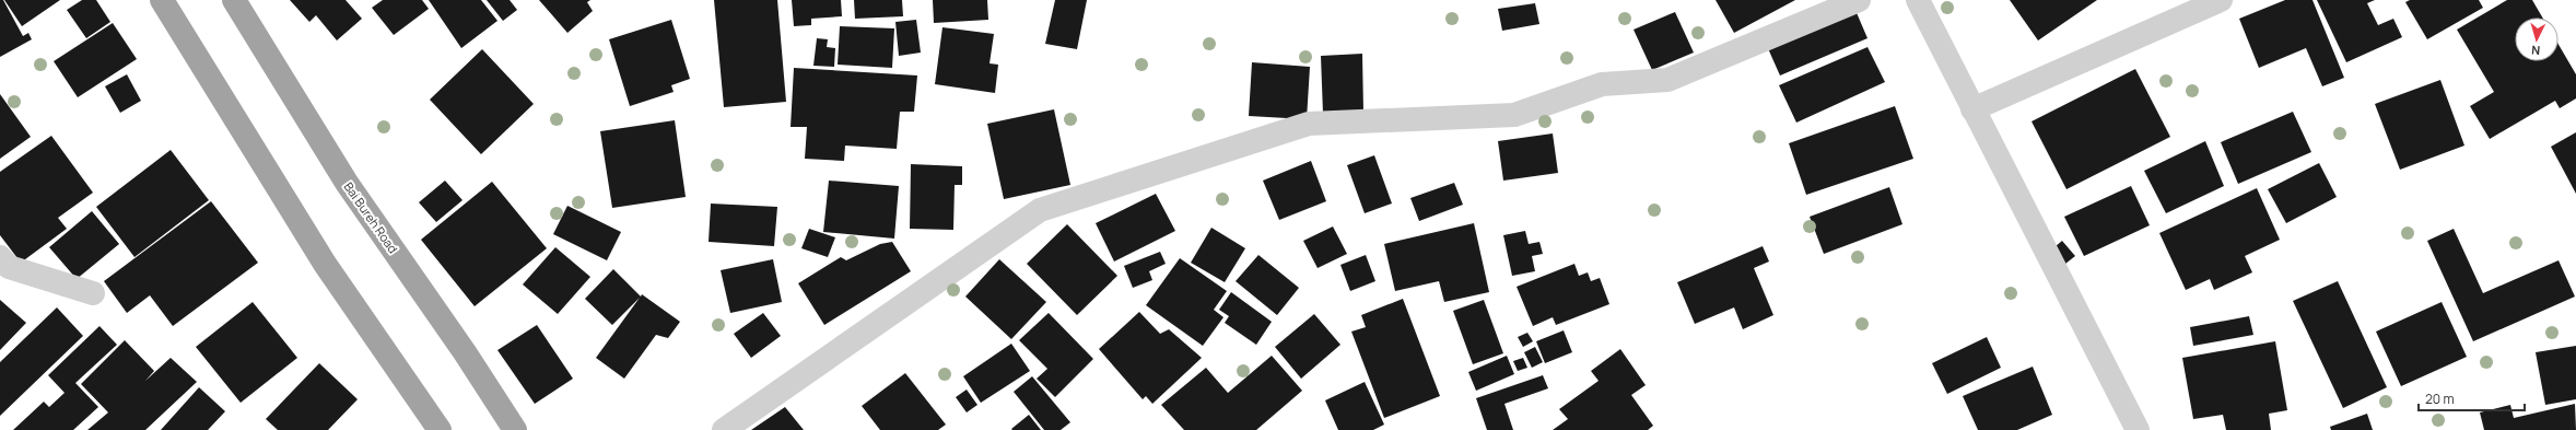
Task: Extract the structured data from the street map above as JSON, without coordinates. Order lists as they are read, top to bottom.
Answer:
{
  "streets": {
    "highway": ["Bai Bureh Road"]
  },
  "scale_bar": "20 m",
  "north": "bottom"
}
